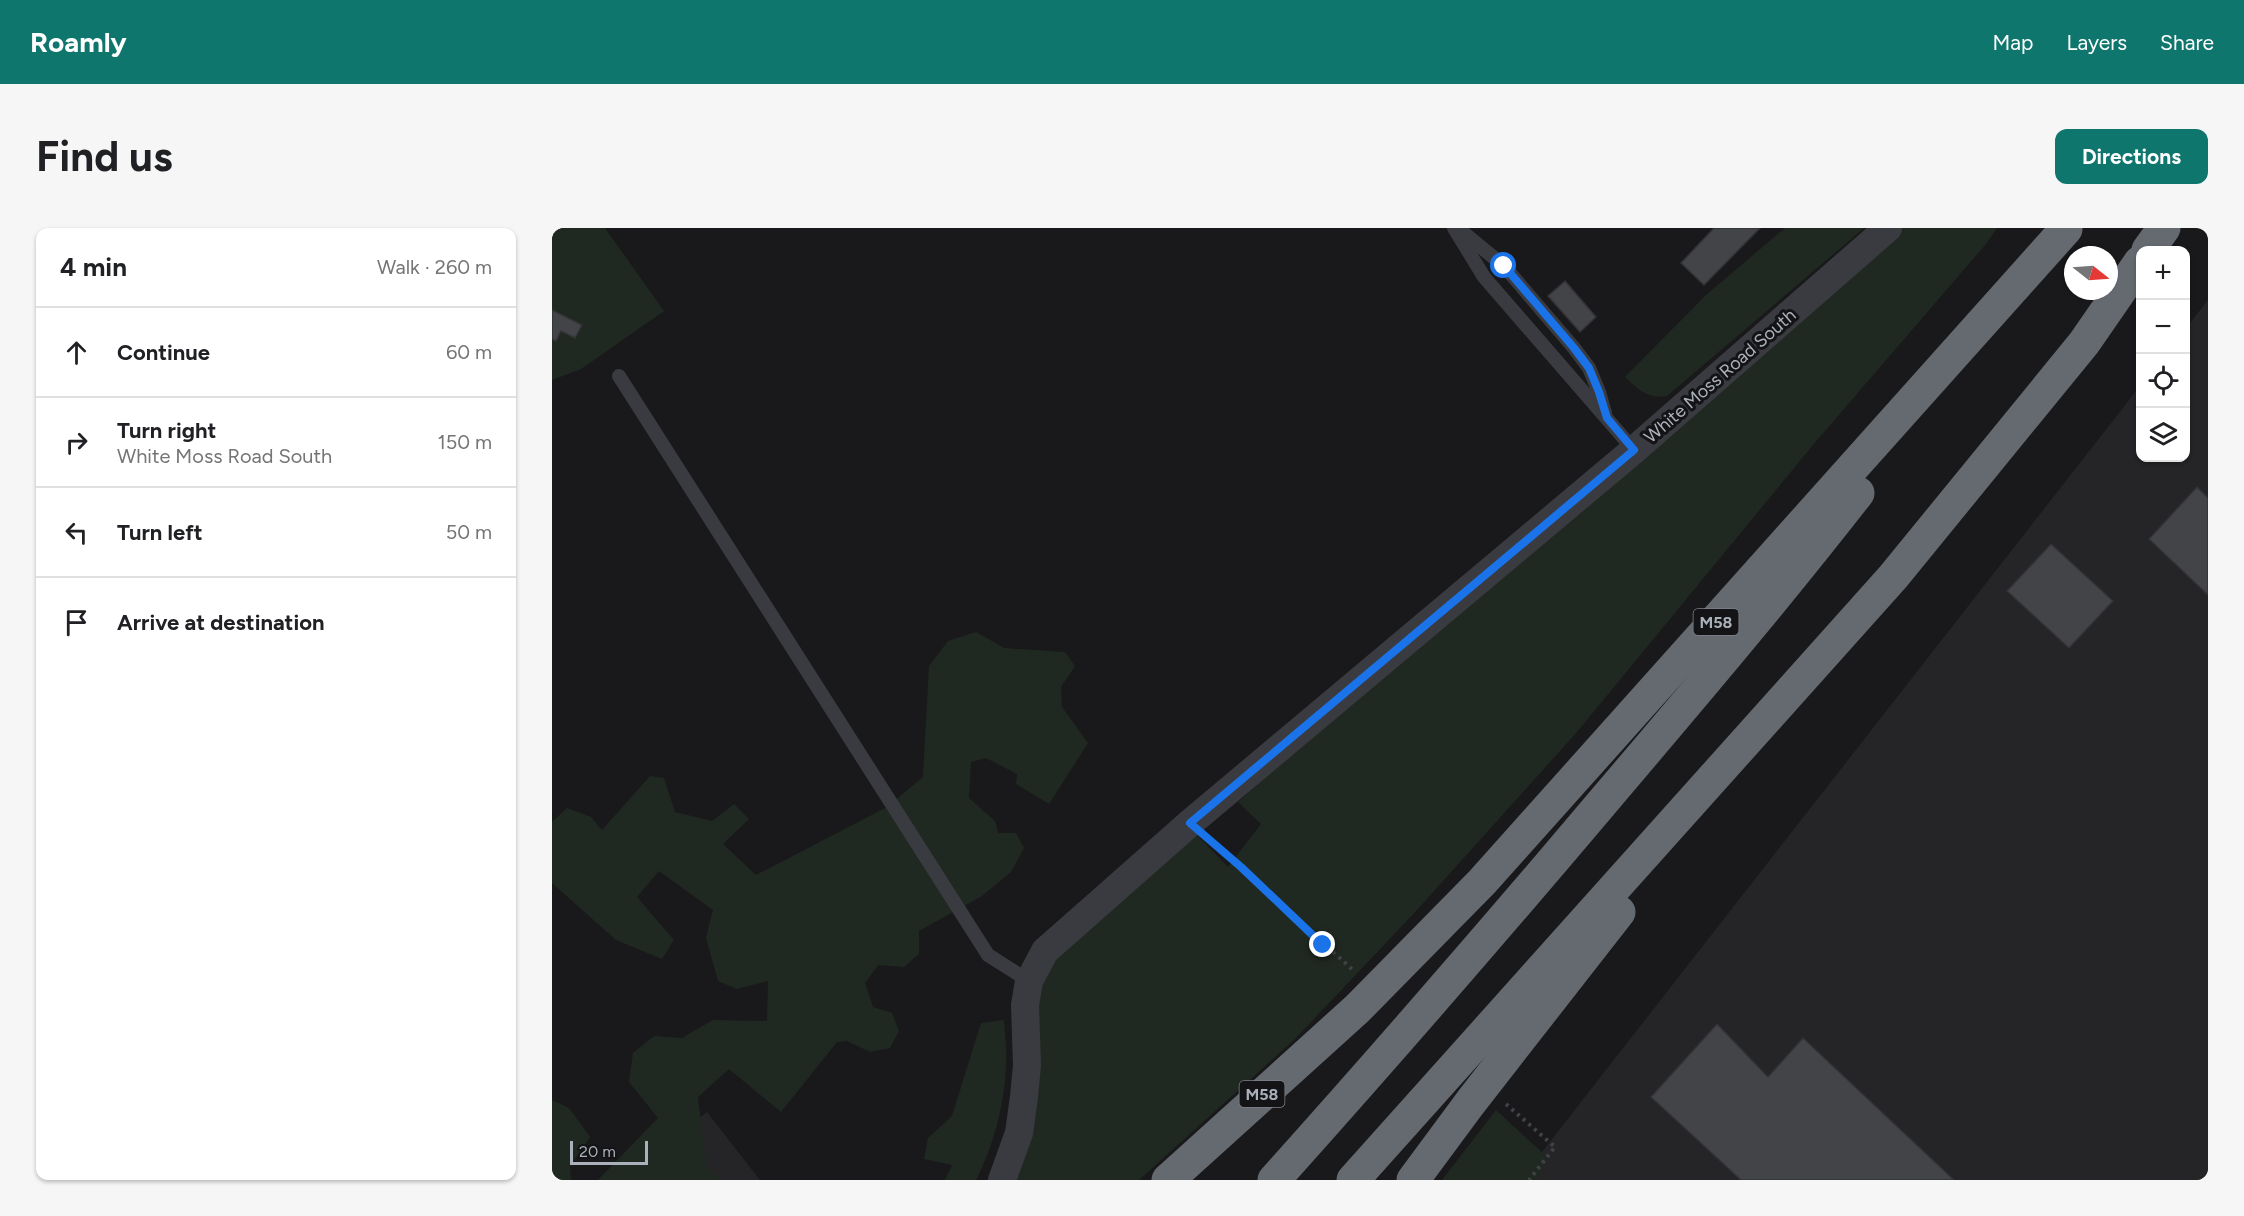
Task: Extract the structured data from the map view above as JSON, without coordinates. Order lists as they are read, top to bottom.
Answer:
{
  "streets": {
    "highway": ["M58"],
    "street": ["White Moss Road South"]
  },
  "scale_bar": "20 m",
  "north": "right",
  "page": {
    "header": "Roamly",
    "nav": ["Map", "Layers", "Share"],
    "buttons": "Directions",
    "title": "Find us",
    "heading": ["4 min", "Walk · 260 m"],
    "map_buttons": ["+", "−"],
    "list": [
      ["Continue", "60 m"],
      ["Turn right", "White Moss Road South", "150 m"],
      ["Turn left", "50 m"],
      "Arrive at destination"
    ],
    "scale": "20 m"
  }
}
